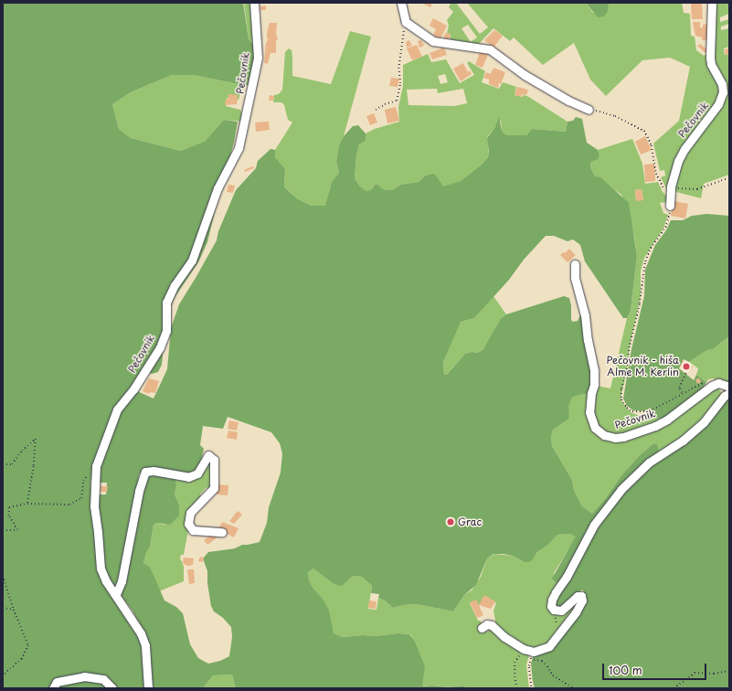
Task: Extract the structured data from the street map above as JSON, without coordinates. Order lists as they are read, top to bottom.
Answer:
{
  "streets": {
    "street": ["Pečovnik"]
  },
  "places": ["Pečovnik - hiša Alme M. Kerlin", "Grac"],
  "scale_bar": "100 m"
}
